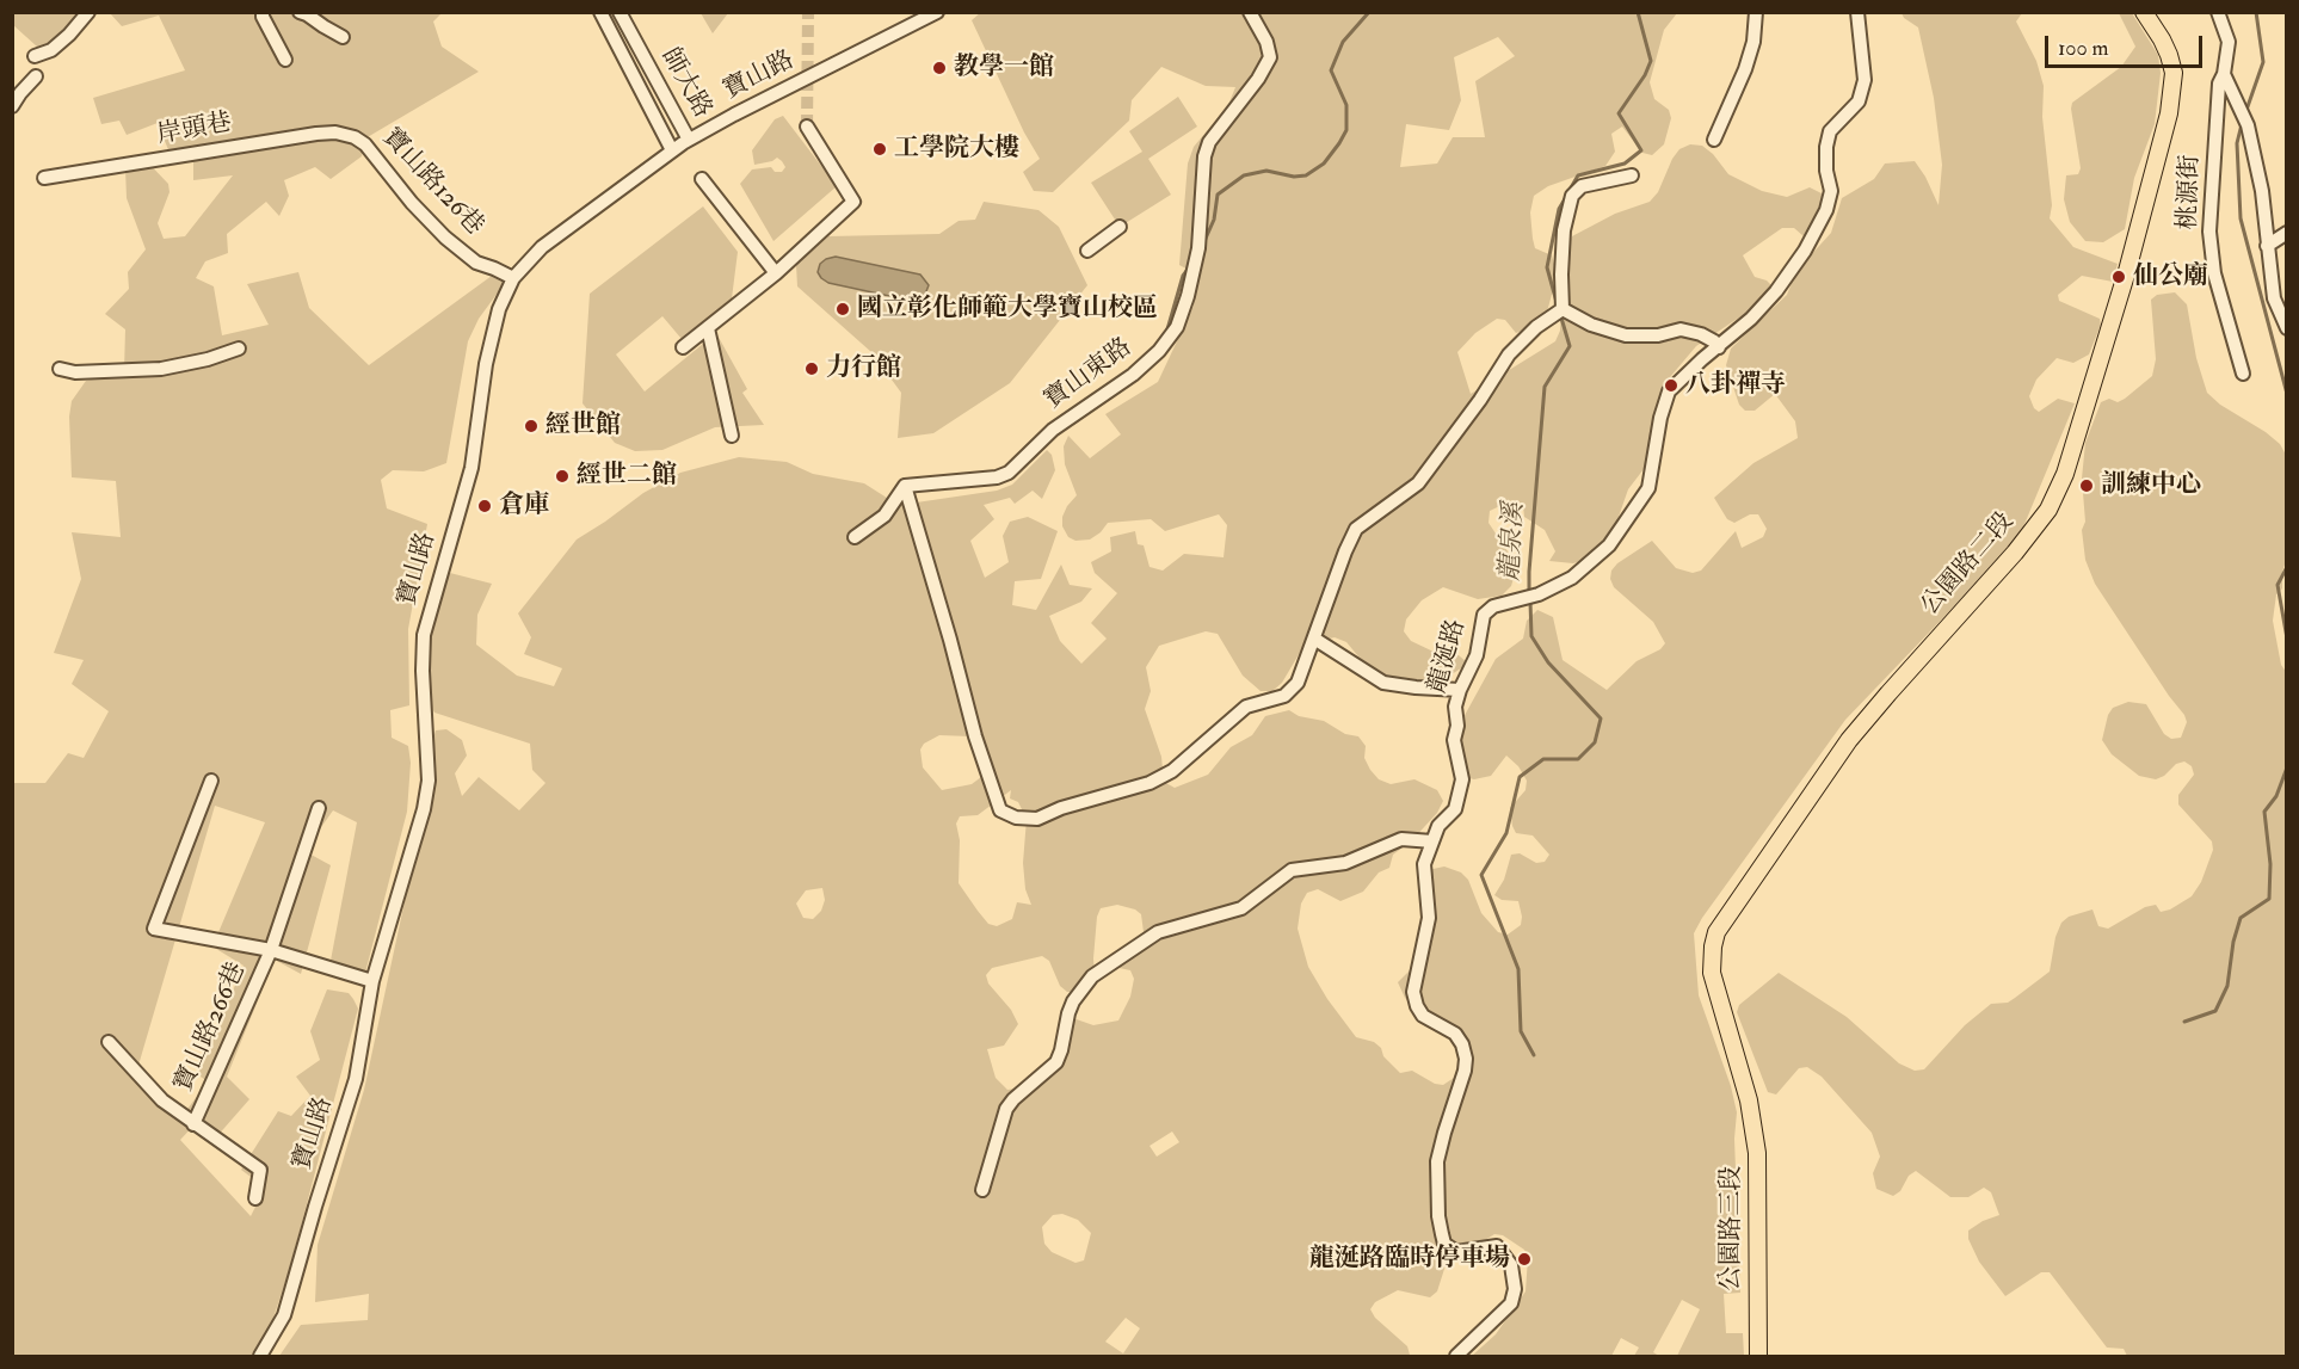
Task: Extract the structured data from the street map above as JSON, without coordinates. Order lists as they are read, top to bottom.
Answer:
{
  "streets": {
    "main road": ["公園路二段", "公園路三段"],
    "street": [
      "寶山路",
      "師大路",
      "岸頭巷",
      "寶山路126巷",
      "桃源街",
      "寶山東路",
      "龍涎路",
      "寶山路266巷"
    ]
  },
  "crossings": [
    ["寶山路", "師大路"],
    ["寶山路", "寶山路126巷"],
    ["寶山路", "寶山路266巷"],
    ["岸頭巷", "寶山路126巷"],
    ["公園路二段", "公園路三段"]
  ],
  "water": ["龍泉溪"],
  "places": [
    "教學一館",
    "工學院大樓",
    "仙公廟",
    "國立彰化師範大學寶山校區",
    "力行館",
    "八卦禪寺",
    "經世館",
    "經世二館",
    "訓練中心",
    "倉庫",
    "龍涎路臨時停車場"
  ],
  "scale_bar": "100 m"
}
